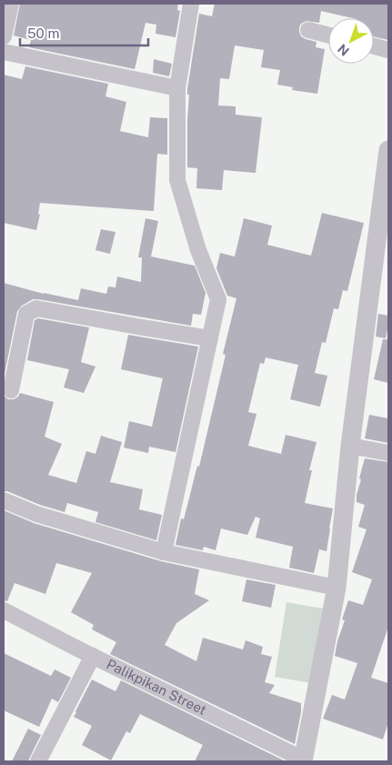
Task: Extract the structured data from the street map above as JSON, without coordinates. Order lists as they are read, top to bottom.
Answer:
{
  "streets": {
    "street": ["Palikpikan Street"]
  },
  "scale_bar": "50 m",
  "north": "bottom left"
}
